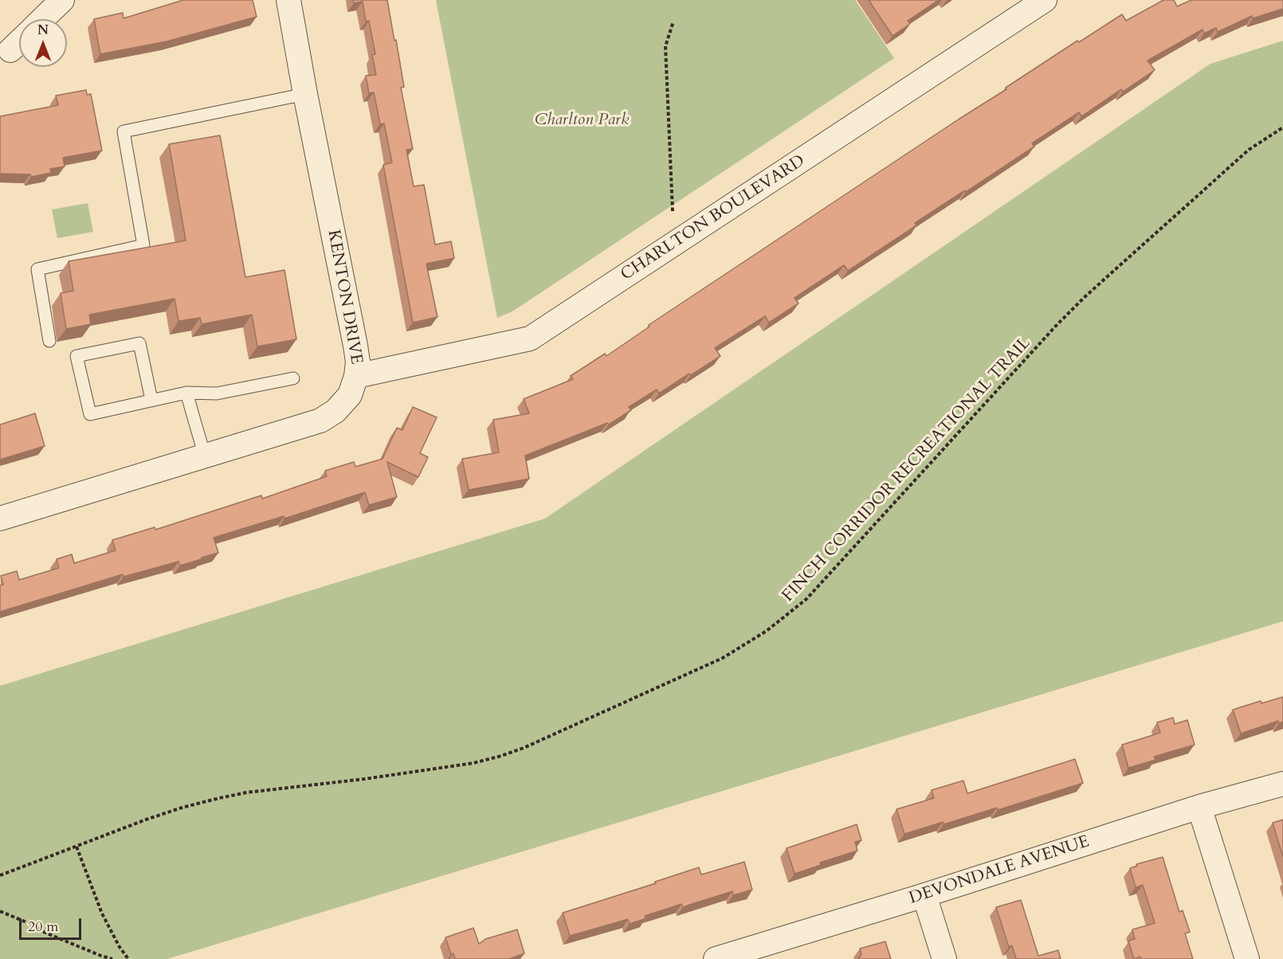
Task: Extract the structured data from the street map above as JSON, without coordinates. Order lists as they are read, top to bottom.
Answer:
{
  "streets": {
    "street": ["CHARLTON BOULEVARD", "KENTON DRIVE", "DEVONDALE AVENUE"],
    "path": ["FINCH CORRIDOR RECREATIONAL TRAIL"]
  },
  "crossings": [
    ["CHARLTON BOULEVARD", "KENTON DRIVE"]
  ],
  "parks": ["Charlton Park"],
  "scale_bar": "20 m",
  "north": "top"
}
